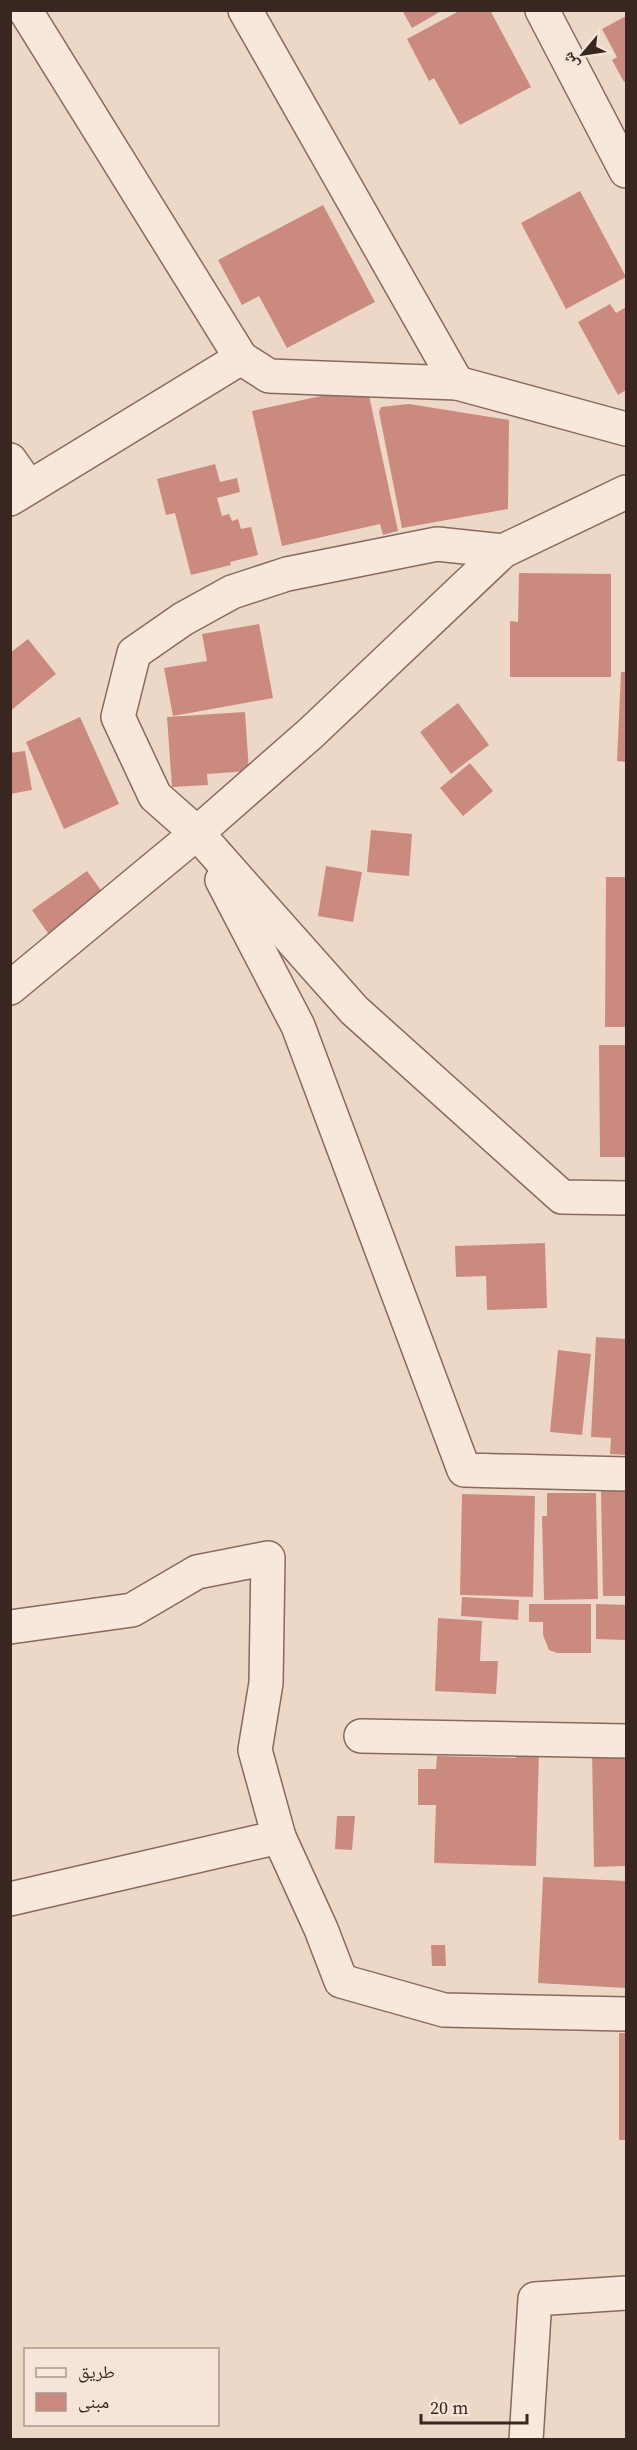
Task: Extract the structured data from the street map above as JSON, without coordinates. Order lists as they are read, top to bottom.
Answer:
{
  "legend": ["طريق", "مبنى"],
  "scale_bar": "20 m",
  "north": "bottom left"
}
